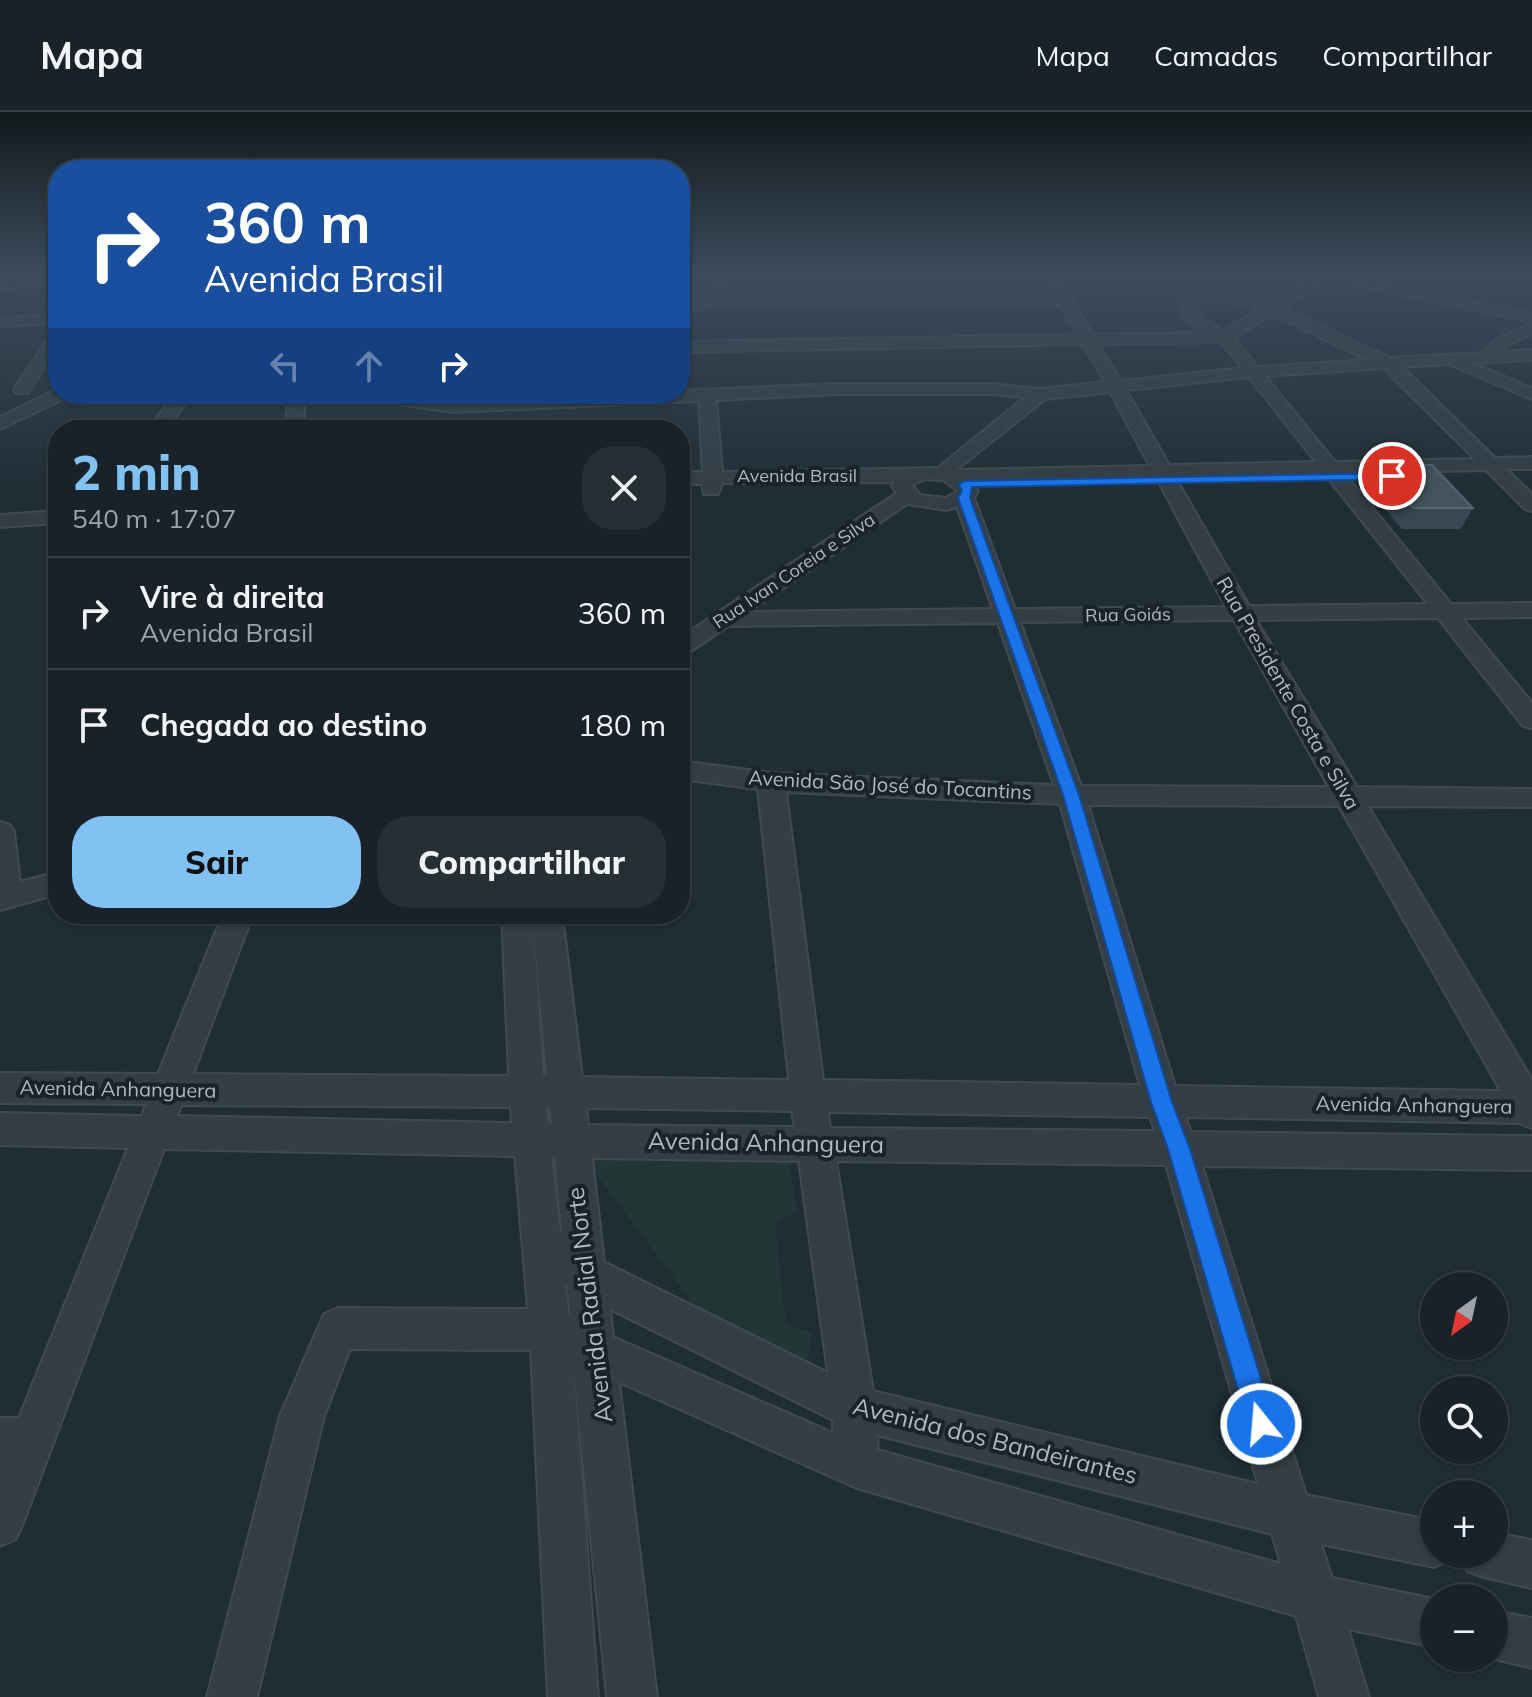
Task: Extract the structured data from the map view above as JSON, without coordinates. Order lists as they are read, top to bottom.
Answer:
{
  "streets": {
    "street": [
      "Avenida Brasil",
      "Rua Ivan Coreia e Silva",
      "Rua Goiás",
      "Rua Presidente Costa e Silva",
      "Avenida São José do Tocantins",
      "Avenida Anhanguera",
      "Avenida Radial Norte",
      "Avenida dos Bandeirantes"
    ]
  },
  "crossings": [
    ["Avenida Brasil", "Rua Ivan Coreia e Silva"],
    ["Rua Ivan Coreia e Silva", "Rua Goiás"],
    ["Rua Goiás", "Rua Presidente Costa e Silva"],
    ["Rua Presidente Costa e Silva", "Avenida São José do Tocantins"],
    ["Rua Presidente Costa e Silva", "Avenida Anhanguera"],
    ["Avenida Anhanguera", "Avenida Radial Norte"],
    ["Avenida Radial Norte", "Avenida dos Bandeirantes"]
  ],
  "north": "bottom left",
  "page": {
    "header": "Mapa",
    "nav": ["Mapa", "Camadas", "Compartilhar"],
    "turn": ["360 m", "Avenida Brasil"],
    "heading": ["2 min", "540 m · 17:07"],
    "list": [
      {
        "name": "Vire à direita",
        "note": "Avenida Brasil",
        "value": "360 m"
      },
      {
        "name": "Chegada ao destino",
        "value": "180 m"
      }
    ],
    "buttons": ["Sair", "Compartilhar"],
    "map_buttons": ["+", "−"]
  }
}
